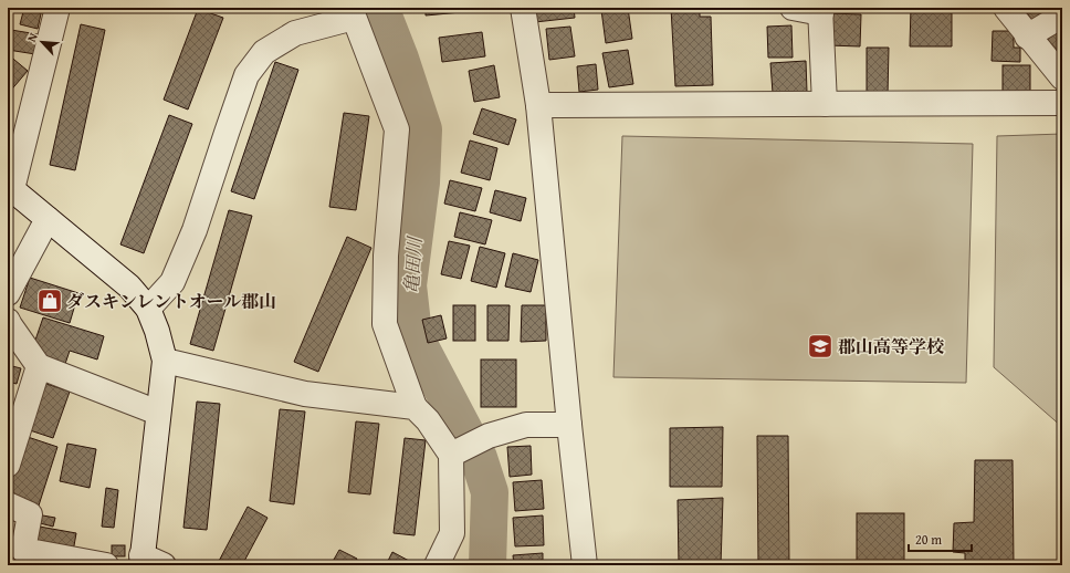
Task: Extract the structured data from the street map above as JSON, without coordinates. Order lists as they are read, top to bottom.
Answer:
{
  "water": ["亀田川"],
  "places": {
    "shop": ["ダスキンレントオール郡山"],
    "school or university": ["郡山高等学校"]
  },
  "scale_bar": "20 m",
  "north": "top left"
}
